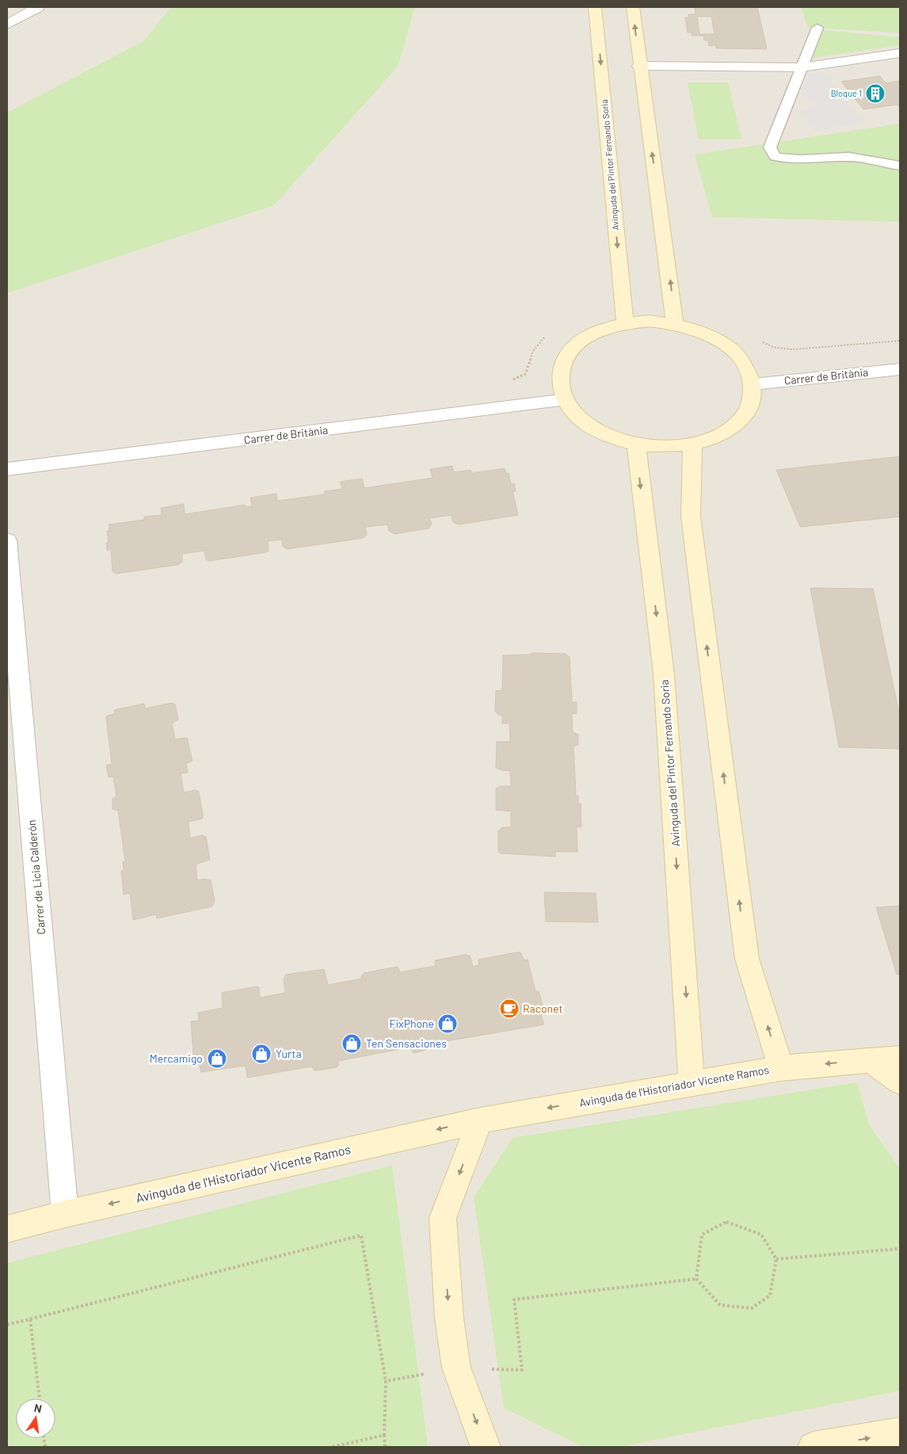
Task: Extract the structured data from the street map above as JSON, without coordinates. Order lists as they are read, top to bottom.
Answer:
{
  "streets": {
    "street": [
      "Avinguda del Pintor Fernando Soria",
      "Carrer de Britània",
      "Carrer de Licia Calderón",
      "Avinguda de l'Historiador Vicente Ramos"
    ]
  },
  "crossings": [
    ["Avinguda del Pintor Fernando Soria", "Avinguda de l'Historiador Vicente Ramos"],
    ["Carrer de Licia Calderón", "Avinguda de l'Historiador Vicente Ramos"]
  ],
  "one_way": ["Avinguda de l'Historiador Vicente Ramos"],
  "places": {
    "building": ["Bloque 1"],
    "cafe": ["Raconet"],
    "shop": [
      "FixPhone",
      "Ten Sensaciones",
      "Yurta",
      "Mercamigo"
    ]
  },
  "north": "top"
}
